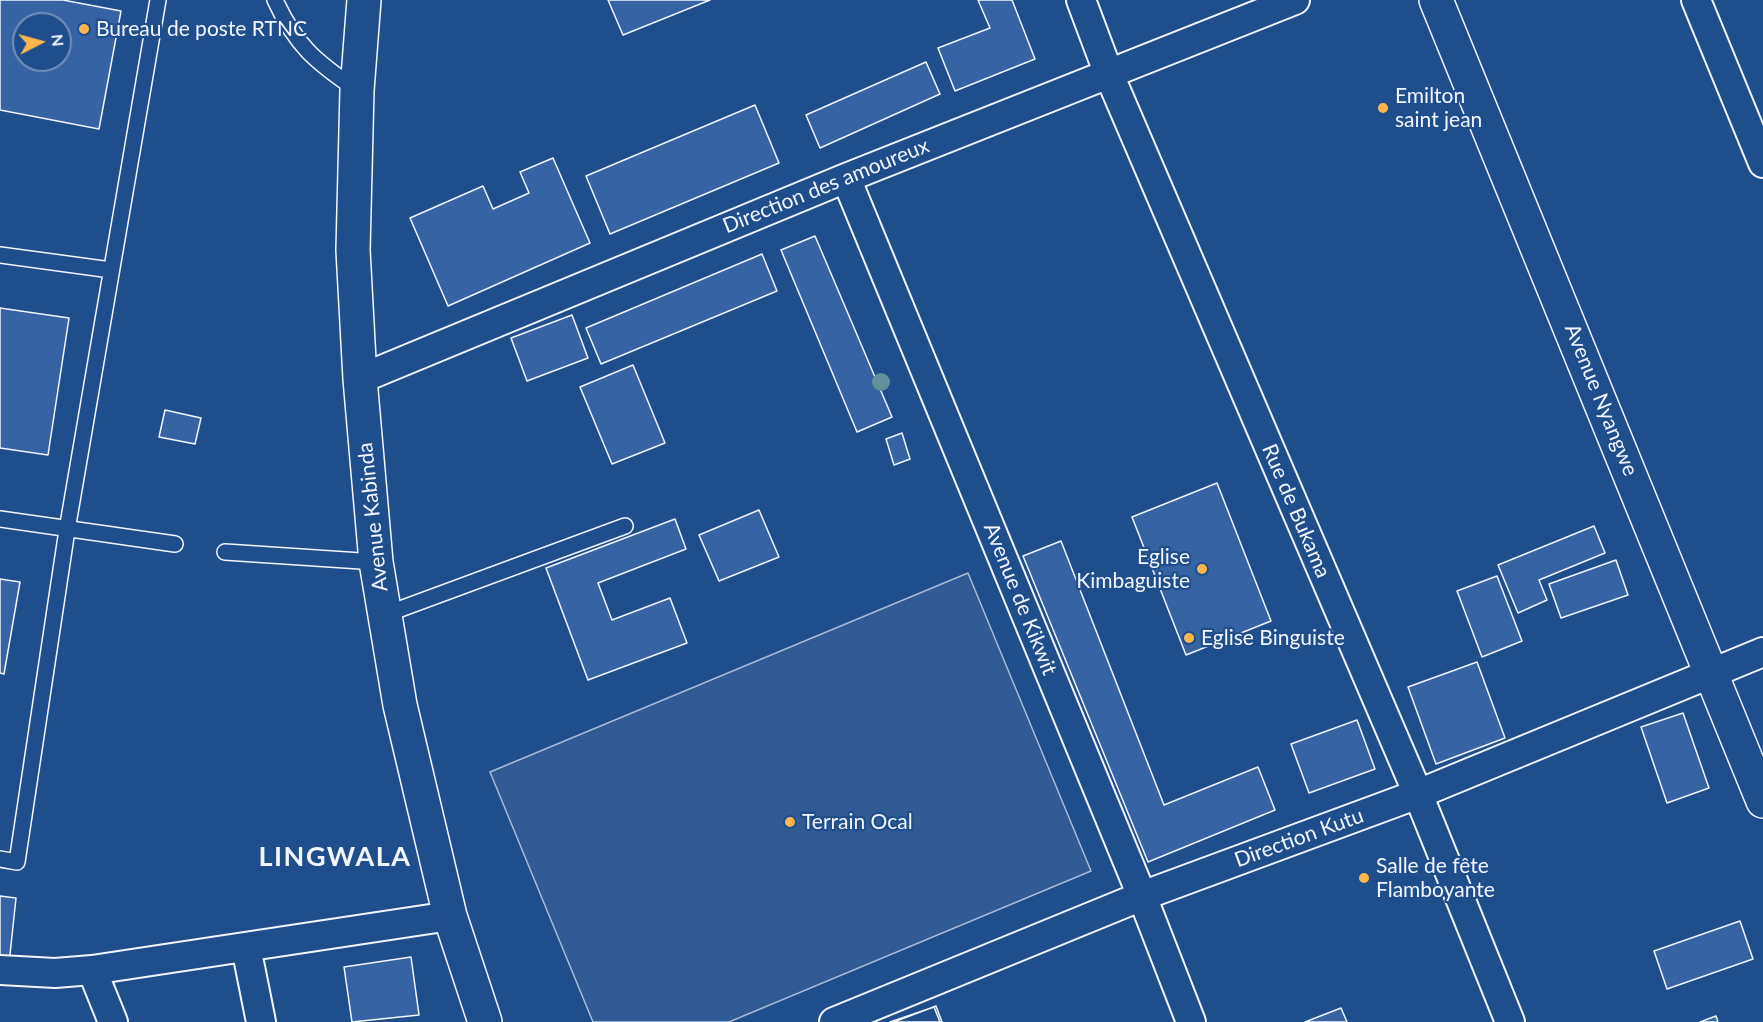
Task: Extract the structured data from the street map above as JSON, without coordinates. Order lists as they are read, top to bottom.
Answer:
{
  "streets": {
    "street": [
      "Direction des amoureux",
      "Avenue Nyangwe",
      "Rue de Bukama",
      "Avenue Kabinda",
      "Avenue de Kikwit",
      "Direction Kutu"
    ]
  },
  "crossings": [
    ["Direction des amoureux", "Rue de Bukama"],
    ["Direction des amoureux", "Avenue Kabinda"],
    ["Direction des amoureux", "Avenue de Kikwit"],
    ["Avenue Nyangwe", "Direction Kutu"],
    ["Rue de Bukama", "Direction Kutu"],
    ["Avenue de Kikwit", "Direction Kutu"]
  ],
  "districts": ["LINGWALA"],
  "places": [
    "Bureau de poste RTNC",
    "Emilton saint jean",
    "Eglise Kimbaguiste",
    "Eglise Binguiste",
    "Terrain Ocal",
    "Salle de fête Flamboyante"
  ],
  "north": "right"
}
